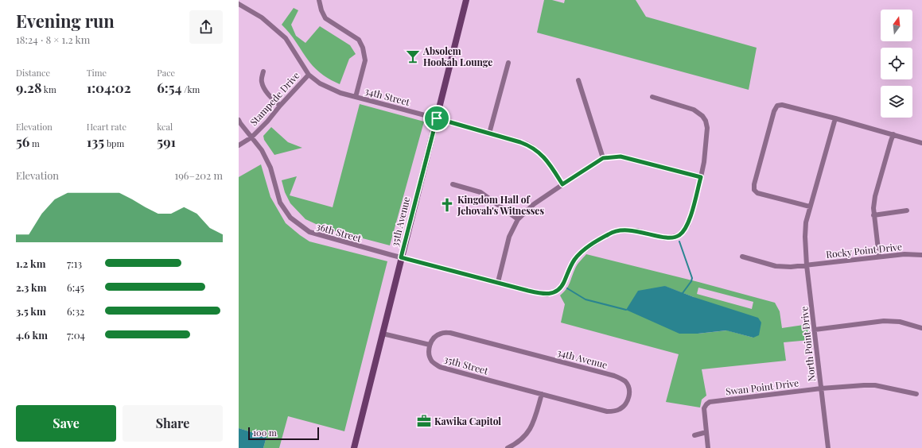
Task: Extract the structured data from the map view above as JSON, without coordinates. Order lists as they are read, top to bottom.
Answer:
{
  "streets": {
    "main road": ["35th Avenue"],
    "street": [
      "34th Street",
      "Stampede Drive",
      "36th Street",
      "Rocky Point Drive",
      "North Point Drive",
      "34th Avenue",
      "35th Street",
      "Swan Point Drive"
    ]
  },
  "crossings": [
    ["34th Street", "Stampede Drive"],
    ["34th Street", "35th Avenue"],
    ["Stampede Drive", "36th Street"],
    ["35th Avenue", "36th Street"],
    ["Rocky Point Drive", "North Point Drive"],
    ["North Point Drive", "Swan Point Drive"],
    ["34th Avenue", "35th Street"]
  ],
  "places": {
    "bar": ["Absolem Hookah Lounge"],
    "church": ["Kingdom Hall of Jehovah's Witnesses"],
    "office": ["Kawika Capitol"]
  },
  "scale_bar": "100 m",
  "north": "top",
  "page": {
    "heading": ["Evening run", "18:24 · 8 × 1.2 km"],
    "stats": [
      ["Distance", "9.28 km"],
      ["Time", "1:04:02"],
      ["Pace", "6:54 /km"],
      ["Elevation", "56 m"],
      ["Heart rate", "135 bpm"],
      ["kcal", "591"]
    ],
    "chart": ["Elevation", "196–202 m"],
    "list": [
      {
        "name": "1.2 km",
        "note": "7:13"
      },
      {
        "name": "2.3 km",
        "note": "6:45"
      },
      {
        "name": "3.5 km",
        "note": "6:32"
      },
      {
        "name": "4.6 km",
        "note": "7:04"
      }
    ],
    "buttons": ["Save", "Share"],
    "scale": "100 m"
  }
}
